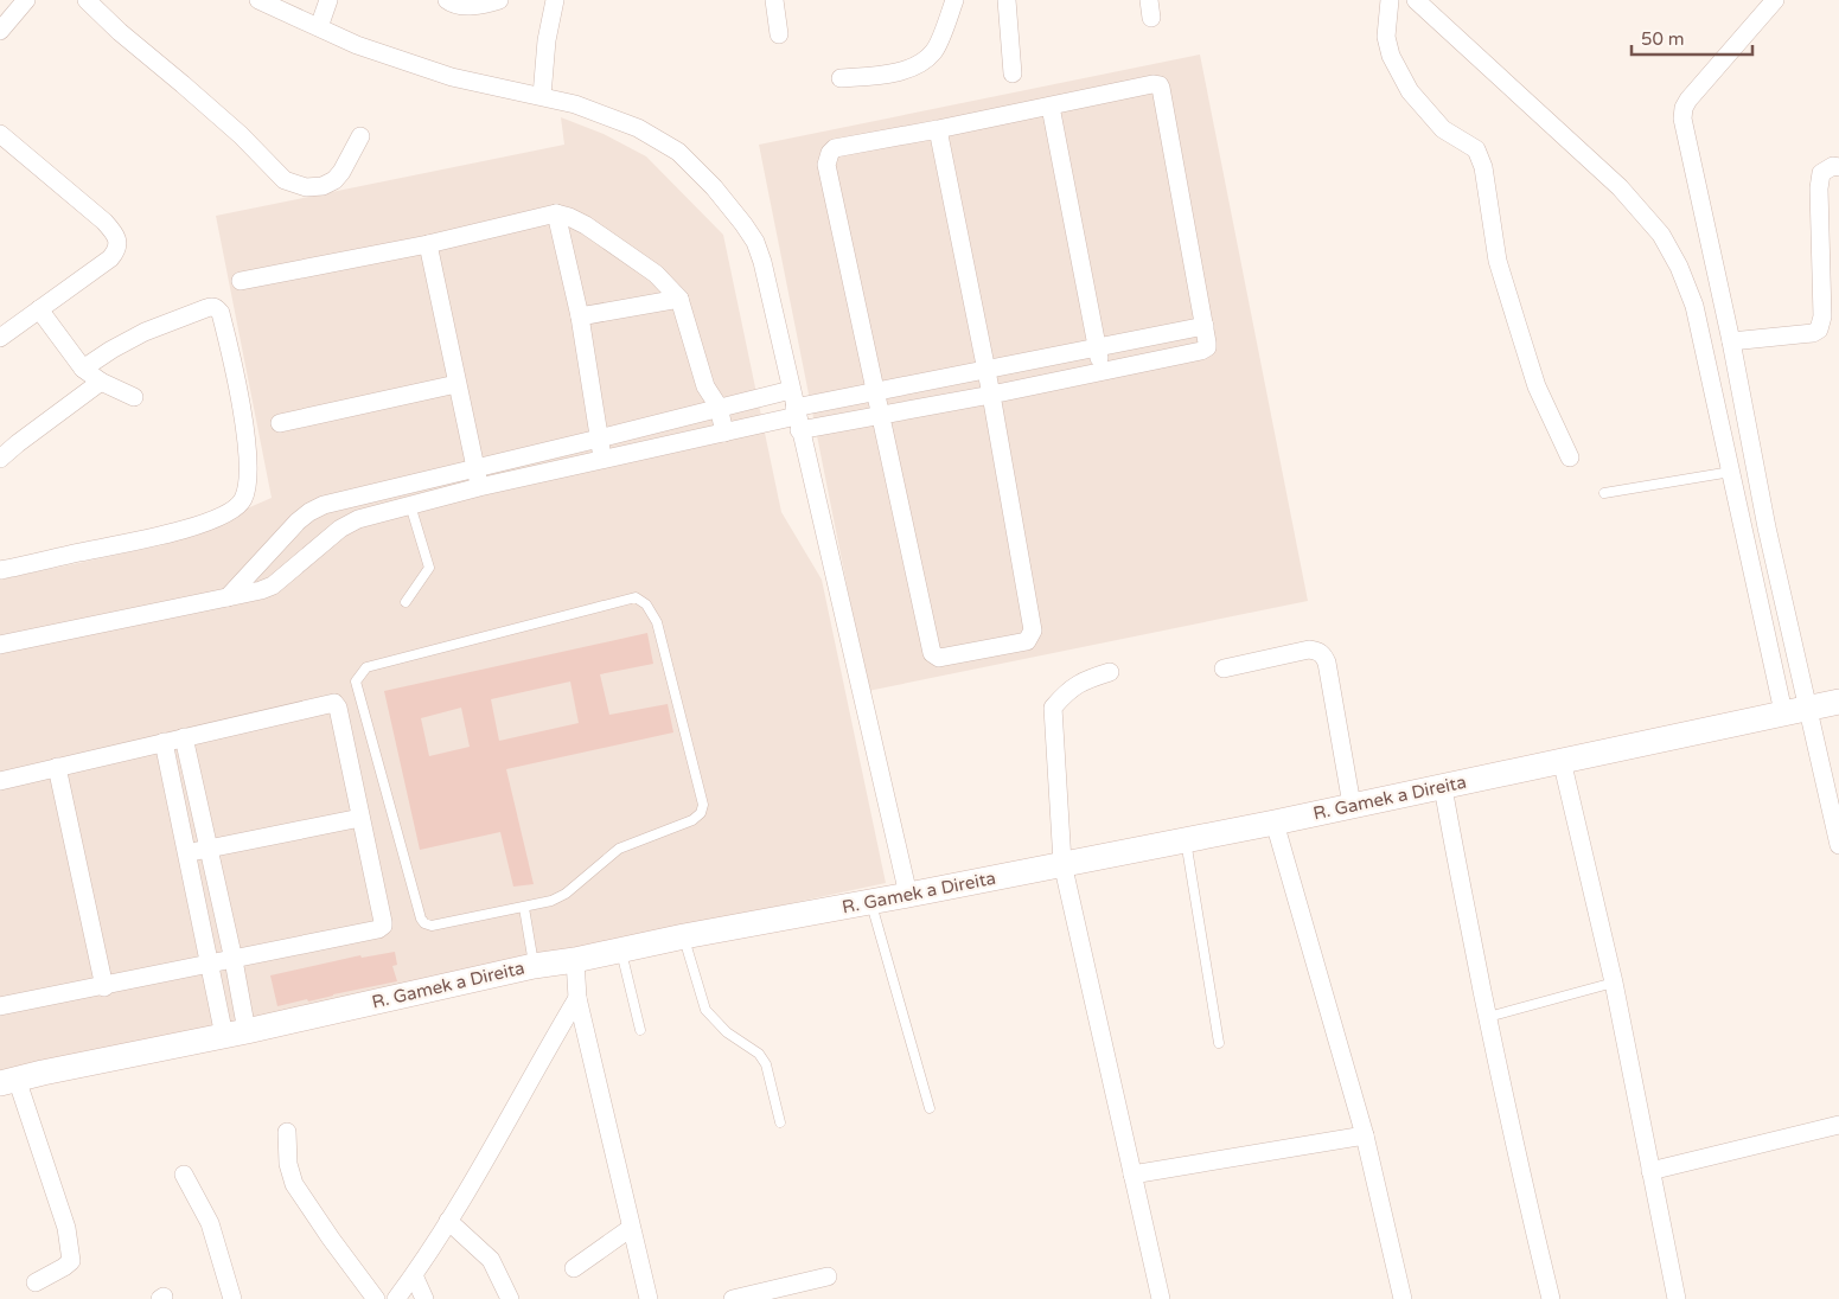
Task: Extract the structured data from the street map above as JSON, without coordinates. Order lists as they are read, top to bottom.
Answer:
{
  "streets": {
    "main road": ["R. Gamek a Direita"]
  },
  "scale_bar": "50 m"
}
